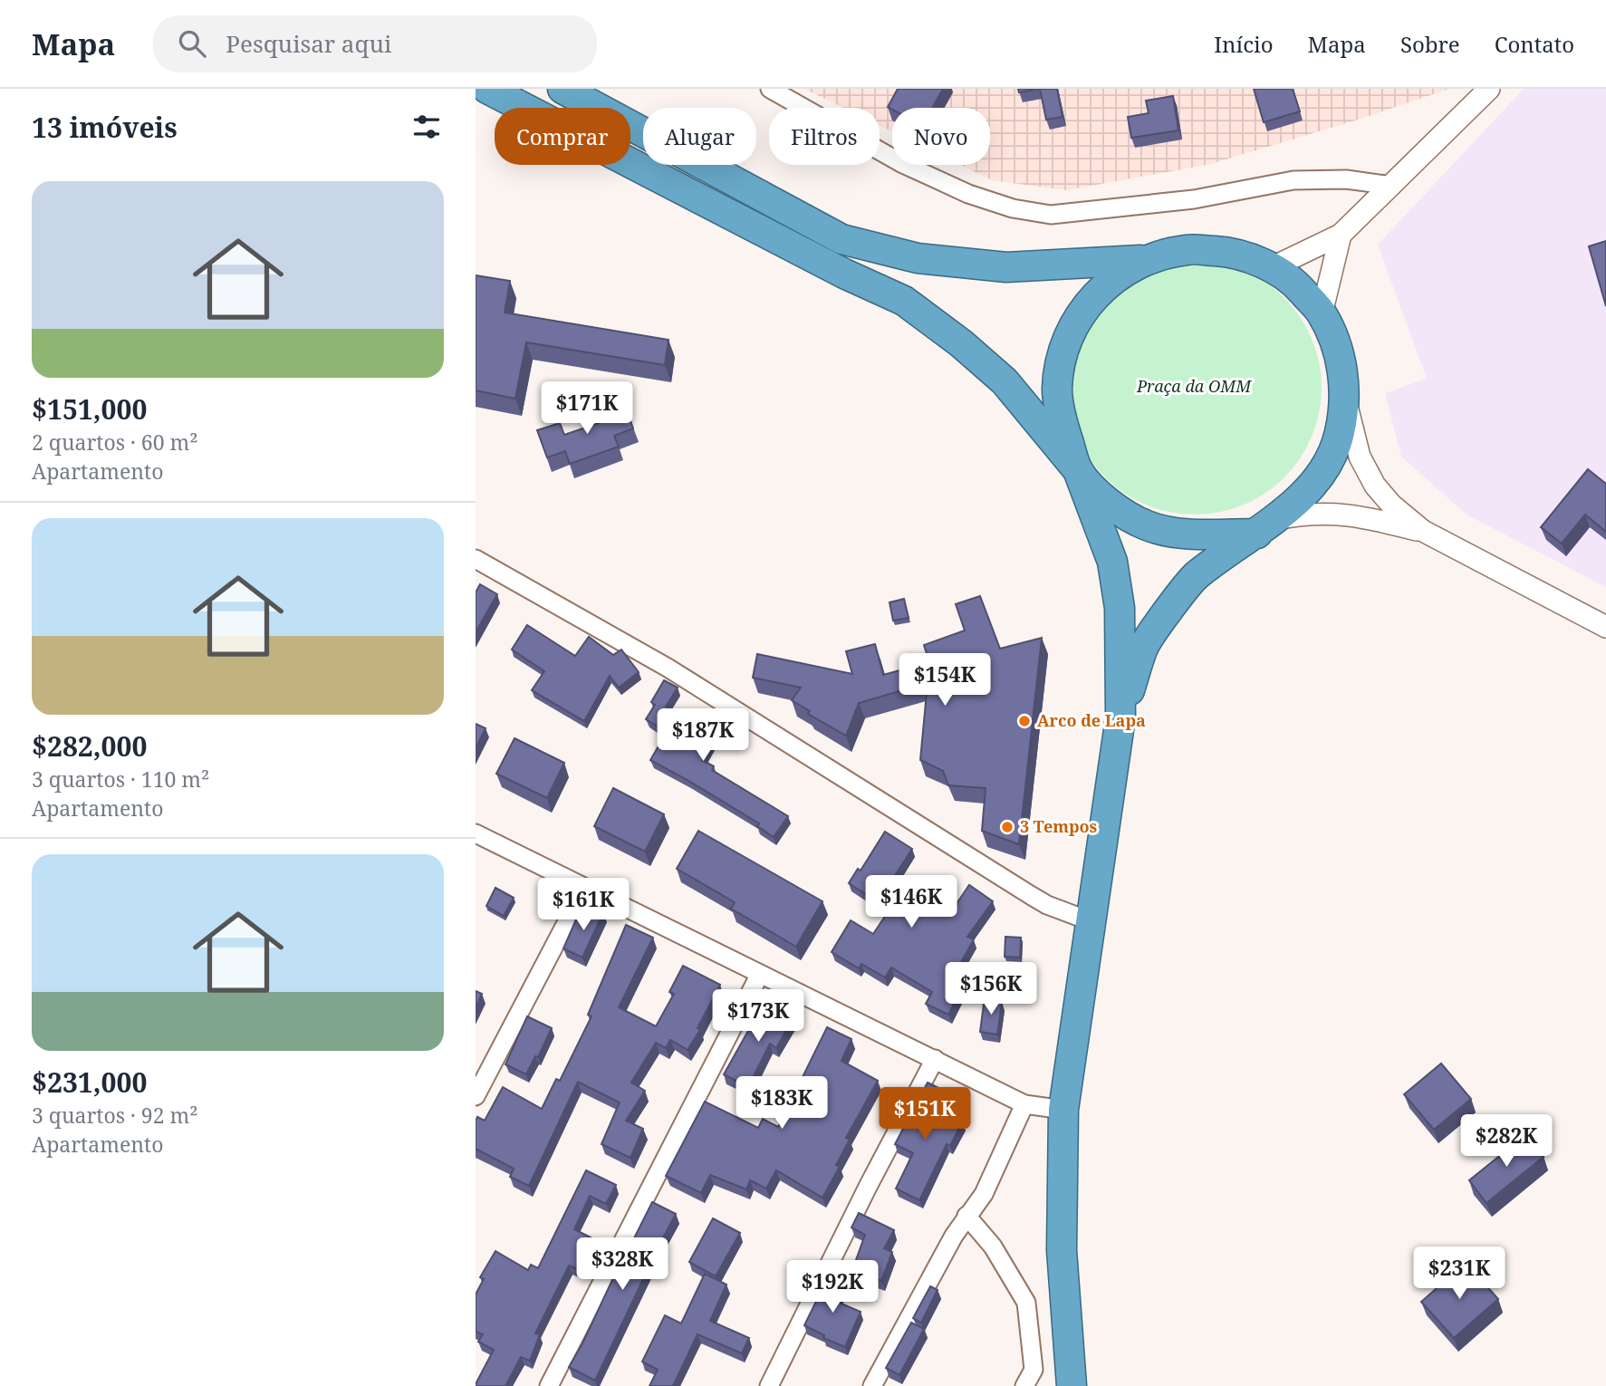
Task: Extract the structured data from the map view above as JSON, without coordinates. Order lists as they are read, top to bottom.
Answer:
{
  "parks": ["Praça da OMM"],
  "places": ["Arco de Lapa", "3 Tempos"],
  "page": {
    "header": "Mapa",
    "search": "Pesquisar aqui",
    "nav": [
      "Início",
      "Mapa",
      "Sobre",
      "Contato"
    ],
    "heading": "13 imóveis",
    "chip": [
      "Comprar",
      "Alugar",
      "Filtros",
      "Novo"
    ],
    "list": [
      {
        "name": "$151,000",
        "note": "2 quartos · 60 m² · Apartamento"
      },
      {
        "name": "$282,000",
        "note": "3 quartos · 110 m² · Apartamento"
      },
      {
        "name": "$231,000",
        "note": "3 quartos · 92 m² · Apartamento"
      }
    ],
    "price": [
      "$171K",
      "$154K",
      "$187K",
      "$146K",
      "$161K",
      "$156K",
      "$173K",
      "$183K",
      "$151K",
      "$282K",
      "$328K",
      "$231K",
      "$192K"
    ]
  }
}
